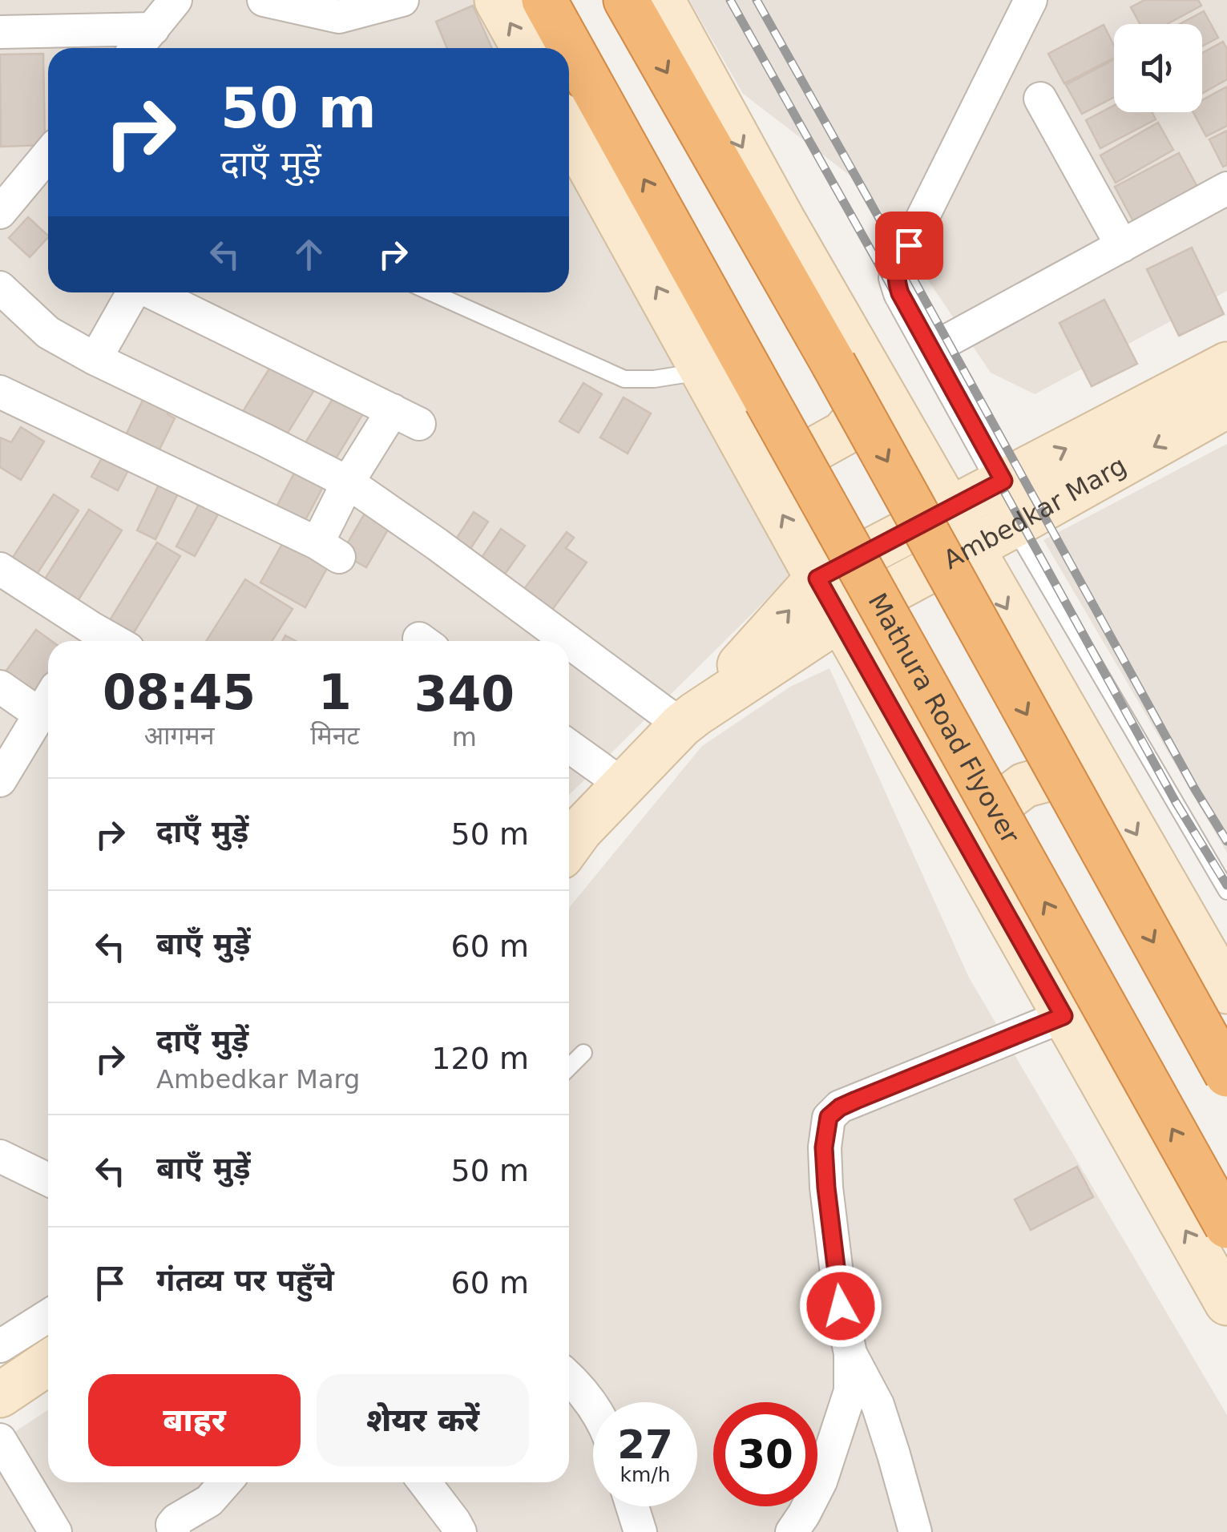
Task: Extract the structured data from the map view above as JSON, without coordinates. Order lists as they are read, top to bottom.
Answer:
{
  "streets": {
    "highway": ["Mathura Road Flyover"],
    "main road": ["Ambedkar Marg"]
  },
  "page": {
    "turn": ["50 m", "दाएँ मुड़ें"],
    "eta": [
      "08:45",
      "आगमन",
      "1",
      "मिनट",
      "340",
      "m"
    ],
    "list": [
      {
        "name": "दाएँ मुड़ें",
        "value": "50 m"
      },
      {
        "name": "बाएँ मुड़ें",
        "value": "60 m"
      },
      {
        "name": "दाएँ मुड़ें",
        "note": "Ambedkar Marg",
        "value": "120 m"
      },
      {
        "name": "बाएँ मुड़ें",
        "value": "50 m"
      },
      {
        "name": "गंतव्य पर पहुँचे",
        "value": "60 m"
      }
    ],
    "buttons": ["बाहर", "शेयर करें"],
    "speed": "27 km/h",
    "limit": "30"
  }
}
